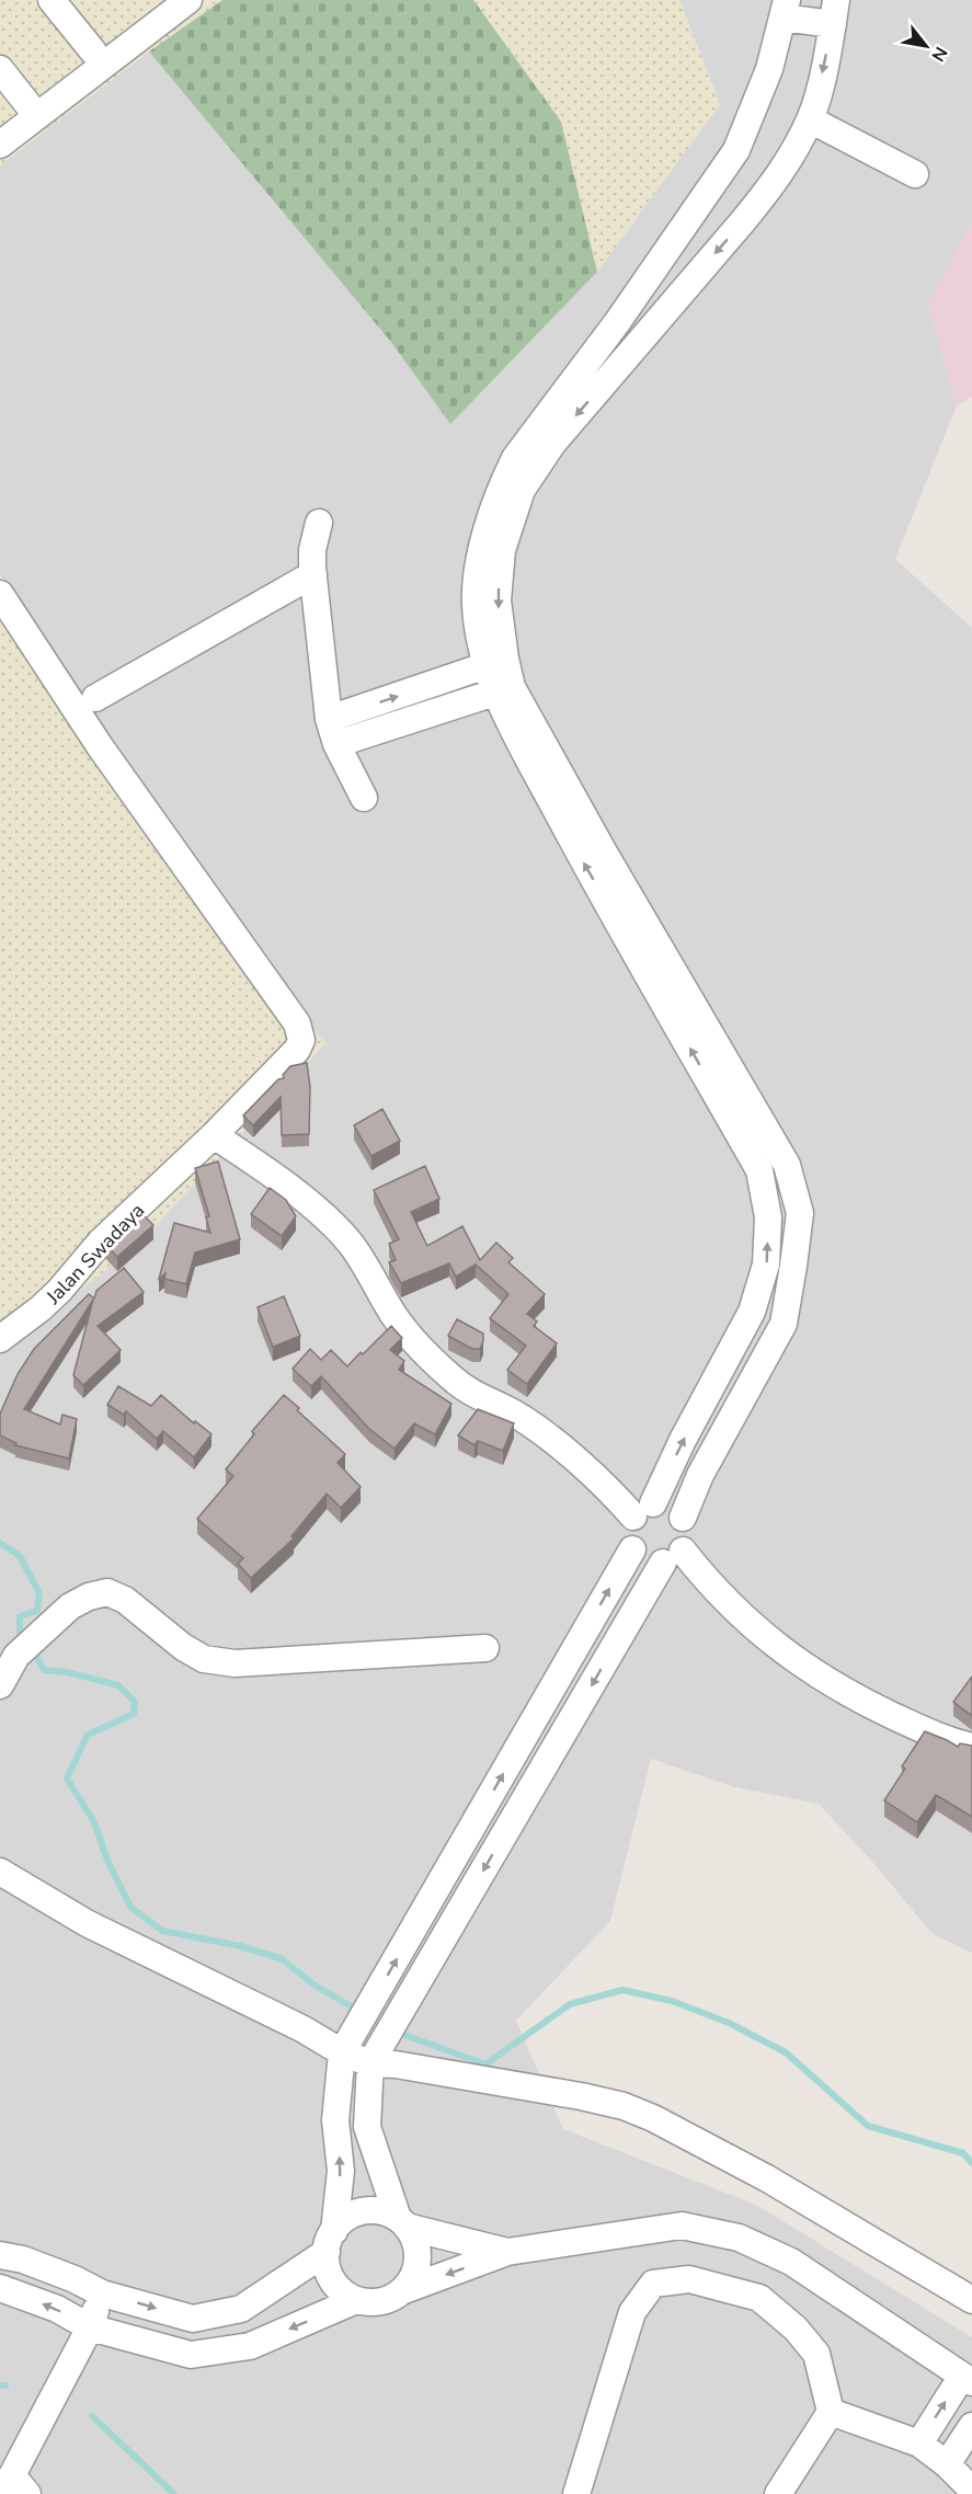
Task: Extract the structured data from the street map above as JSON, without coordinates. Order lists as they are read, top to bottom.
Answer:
{
  "streets": {
    "street": ["Jalan Swadaya"]
  },
  "north": "bottom right"
}
